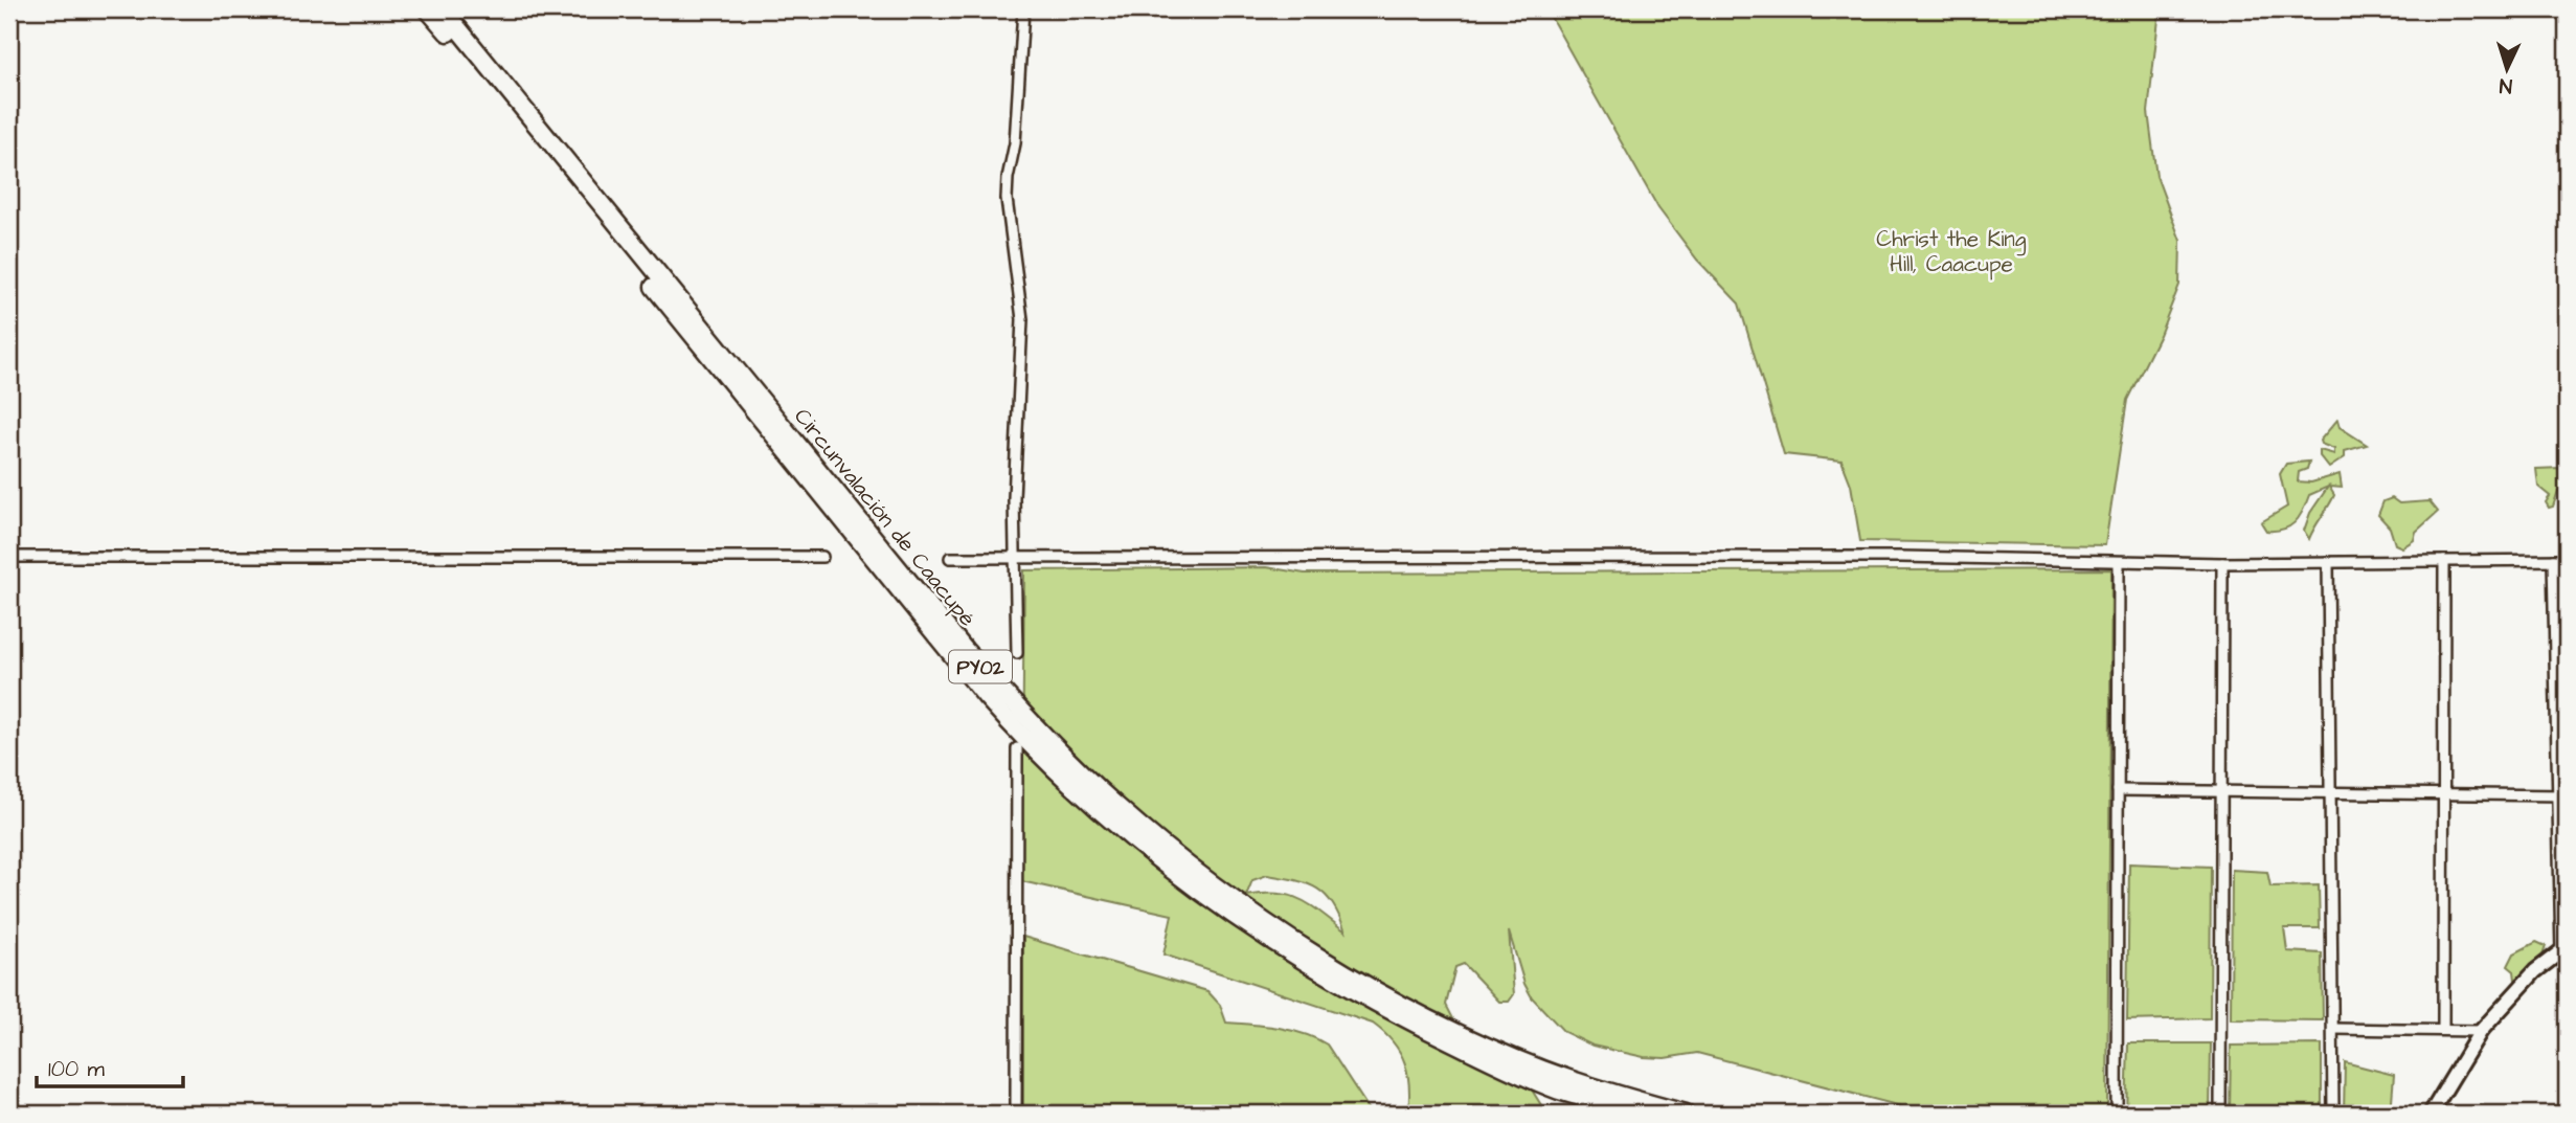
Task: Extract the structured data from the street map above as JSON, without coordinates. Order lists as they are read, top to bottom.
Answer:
{
  "streets": {
    "highway": ["Circunvalación de Caacupé", "PY02"]
  },
  "parks": ["Christ the King Hill, Caacupe"],
  "scale_bar": "100 m",
  "north": "bottom"
}
